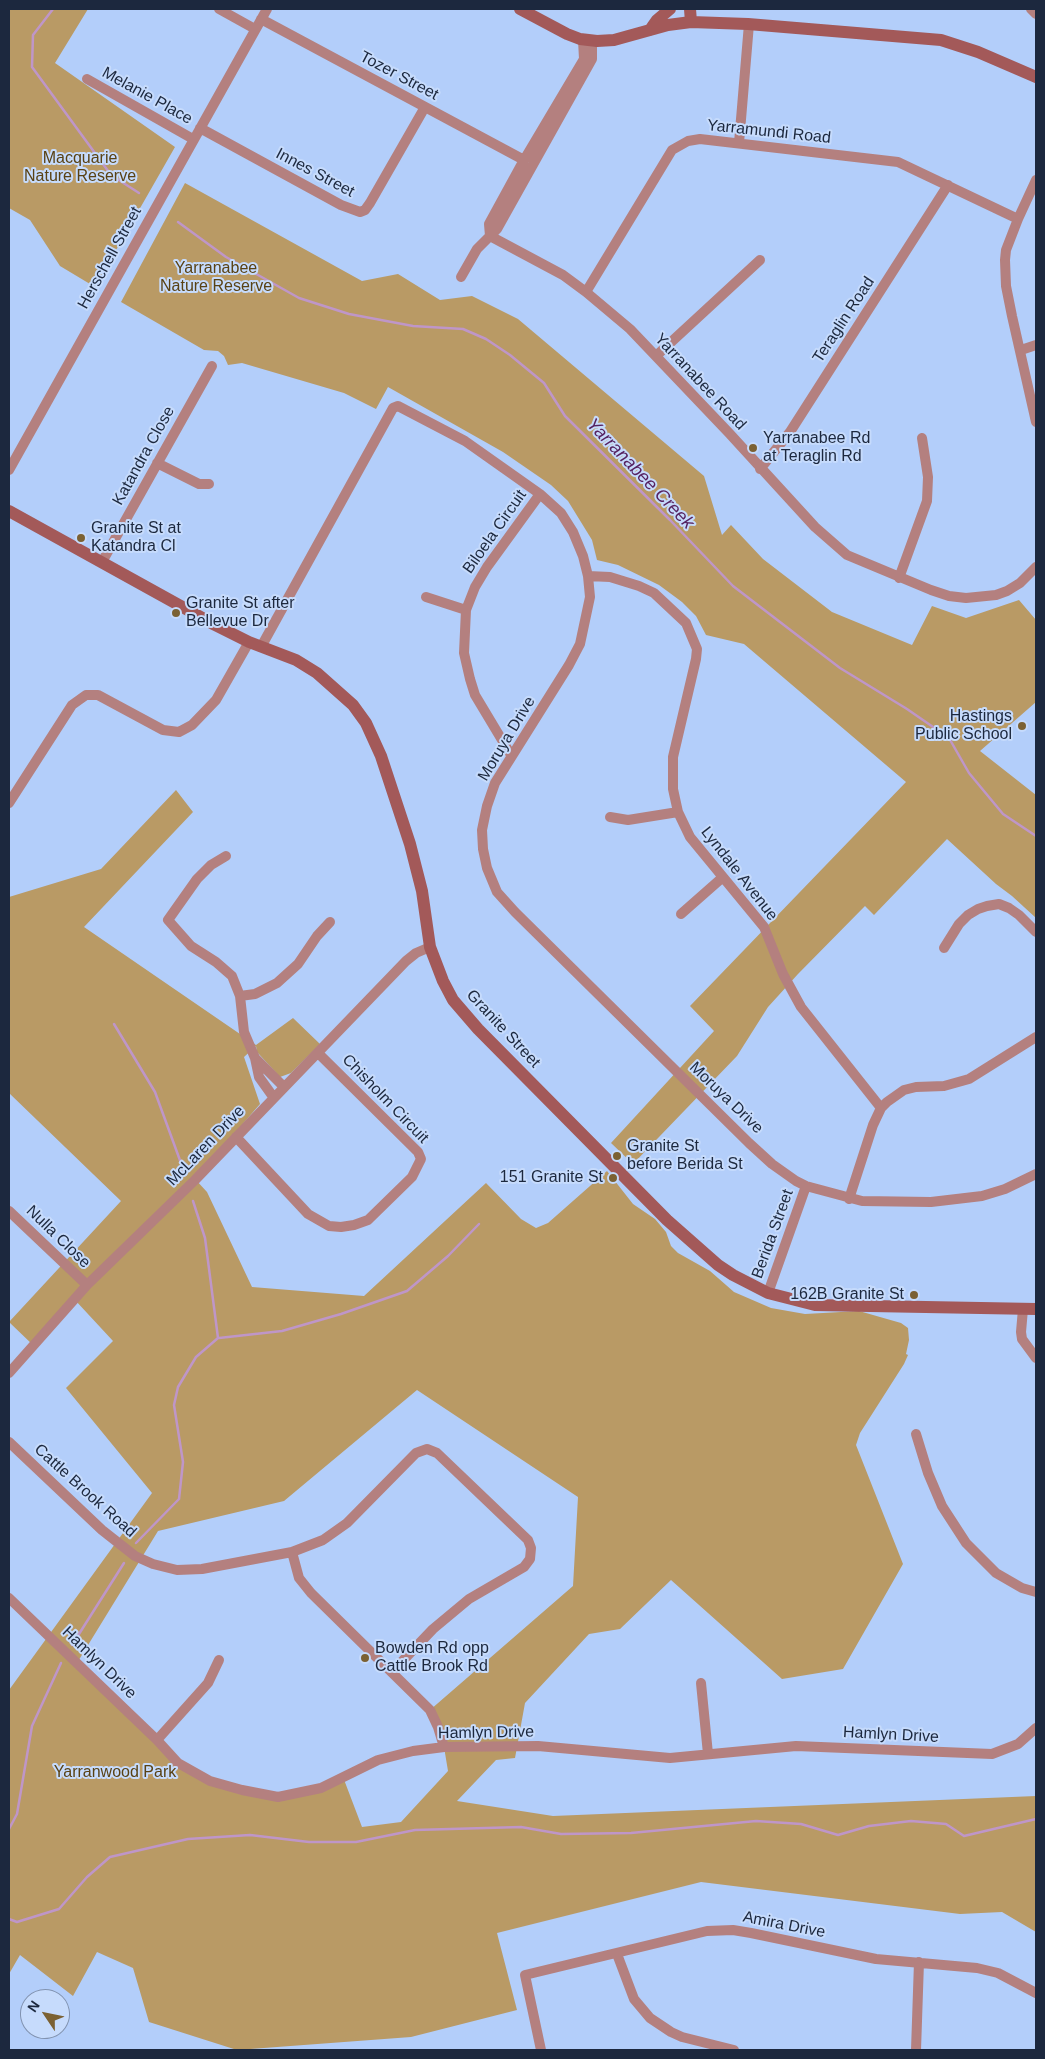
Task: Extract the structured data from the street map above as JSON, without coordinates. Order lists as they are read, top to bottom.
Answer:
{
  "streets": {
    "street": [
      "Tozer Street",
      "Melanie Place",
      "Yarramundi Road",
      "Innes Street",
      "Herschell Street",
      "Teraglin Road",
      "Yarranabee Road",
      "Katandra Close",
      "Biloela Circuit",
      "Moruya Drive",
      "Lyndale Avenue",
      "Granite Street",
      "Chisholm Circuit",
      "McLaren Drive",
      "Berida Street",
      "Nulla Close",
      "Cattle Brook Road",
      "Hamlyn Drive",
      "Amira Drive"
    ]
  },
  "crossings": [
    ["Tozer Street", "Innes Street"],
    ["Tozer Street", "Herschell Street"],
    ["Melanie Place", "Herschell Street"],
    ["Yarramundi Road", "Teraglin Road"],
    ["Yarramundi Road", "Yarranabee Road"],
    ["Innes Street", "Herschell Street"],
    ["Teraglin Road", "Yarranabee Road"],
    ["Katandra Close", "Granite Street"],
    ["Biloela Circuit", "Moruya Drive"],
    ["Moruya Drive", "Lyndale Avenue"],
    ["Moruya Drive", "Granite Street"],
    ["Moruya Drive", "Berida Street"],
    ["Granite Street", "McLaren Drive"],
    ["Granite Street", "Berida Street"],
    ["Chisholm Circuit", "McLaren Drive"],
    ["McLaren Drive", "Nulla Close"]
  ],
  "water": ["Yarranabee Creek"],
  "parks": ["Macquarie Nature Reserve", "Yarranabee Nature Reserve", "Yarranwood Park"],
  "places": [
    "Yarranabee Rd at Teraglin Rd",
    "Granite St at Katandra Cl",
    "Granite St after Bellevue Dr",
    "Hastings Public School",
    "Granite St before Berida St",
    "151 Granite St",
    "162B Granite St",
    "Bowden Rd opp Cattle Brook Rd"
  ],
  "north": "top left"
}
